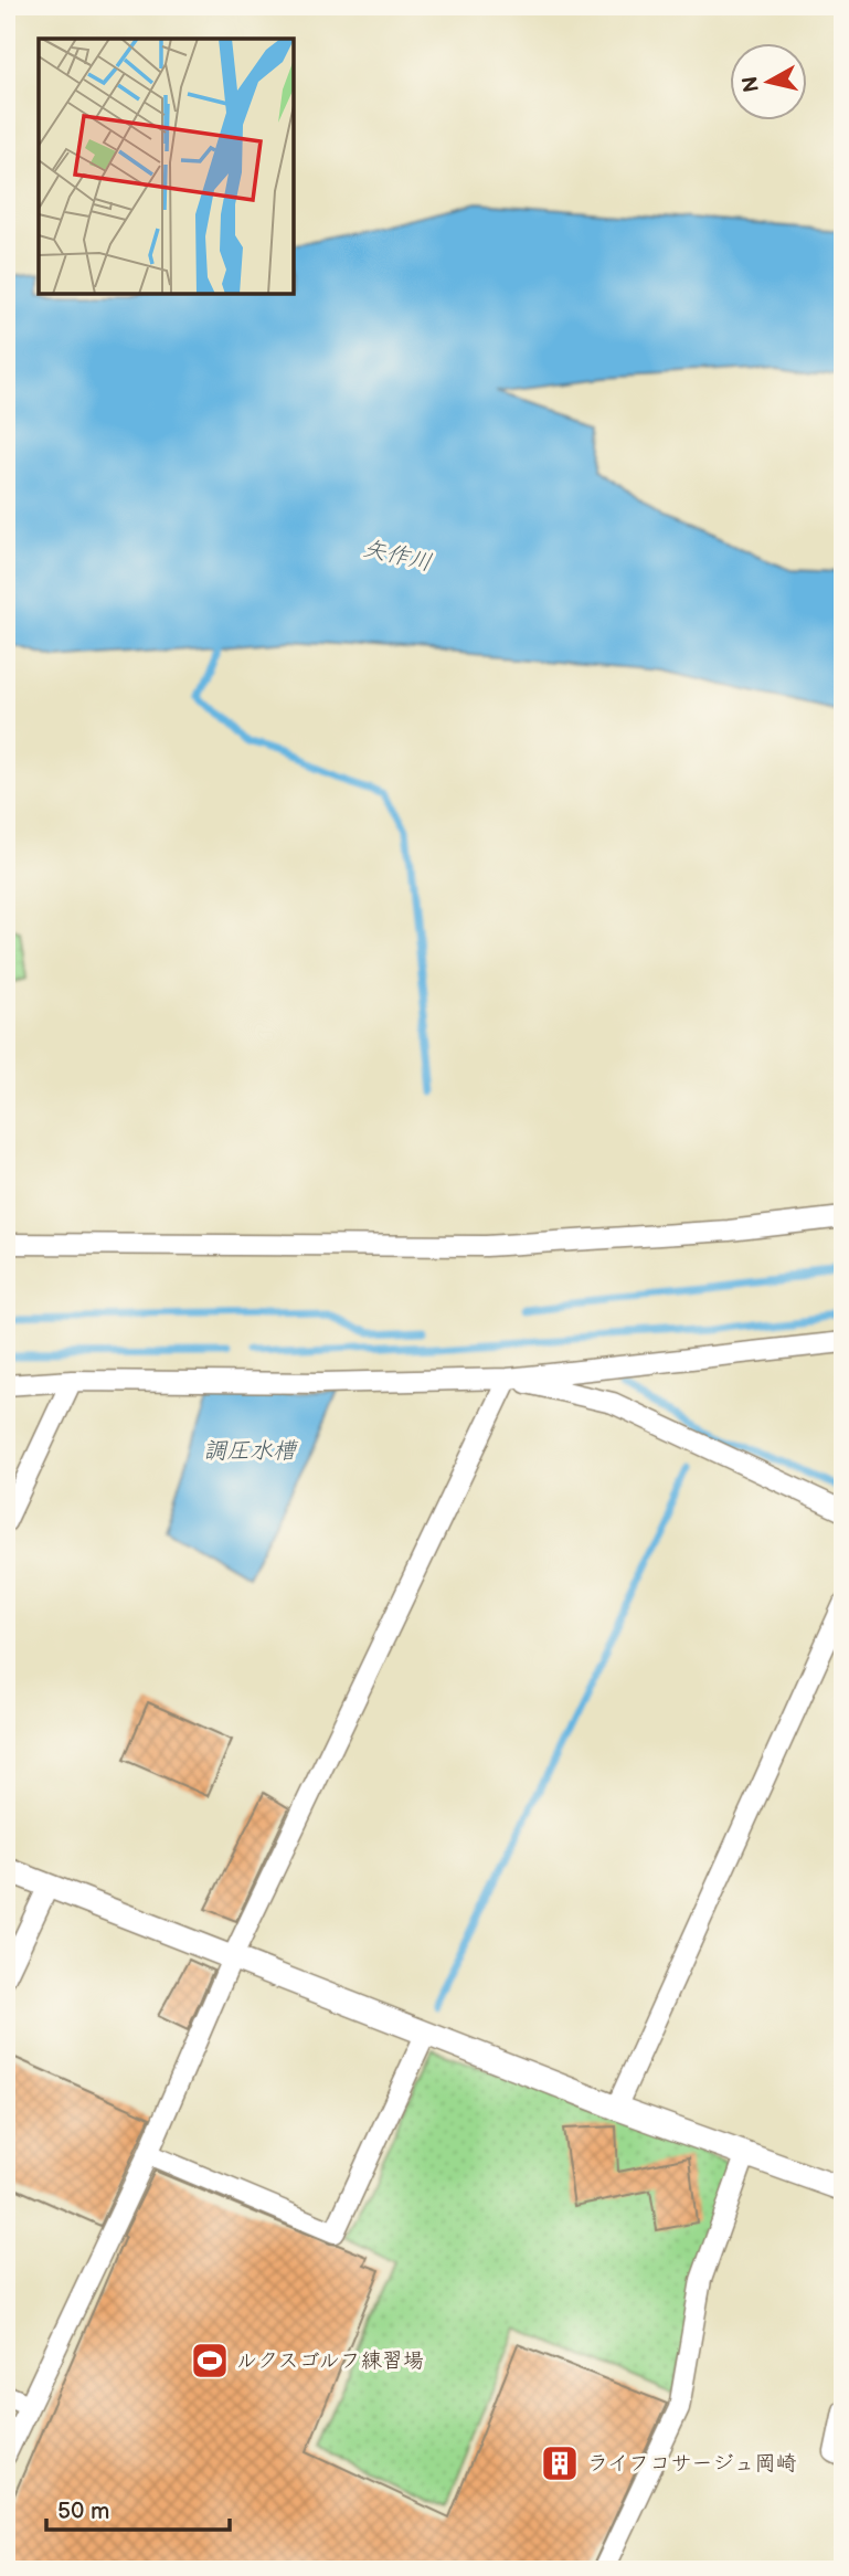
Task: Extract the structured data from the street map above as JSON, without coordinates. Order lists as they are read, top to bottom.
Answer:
{
  "water": ["矢作川", "調圧水槽"],
  "places": {
    "sports": ["ルクスゴルフ練習場"],
    "building": ["ライフコサージュ岡崎"]
  },
  "scale_bar": "50 m",
  "north": "left"
}
